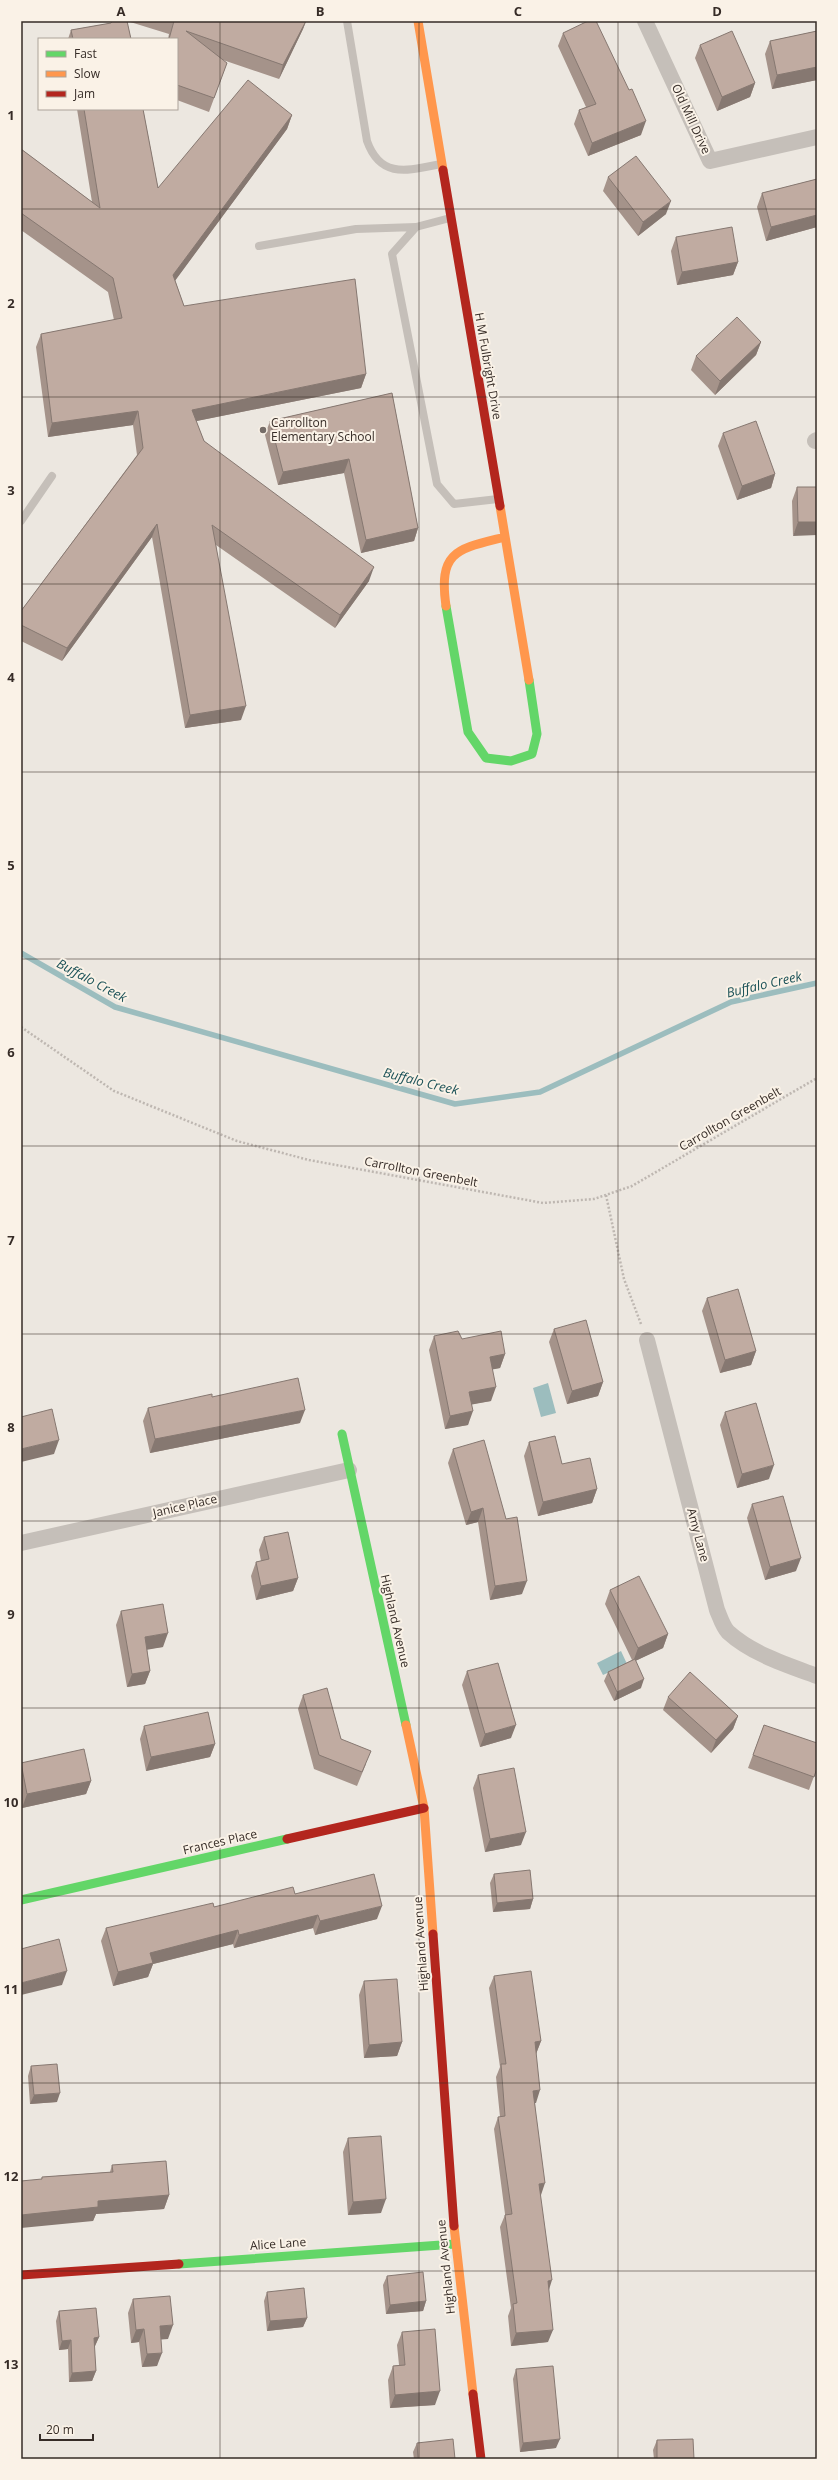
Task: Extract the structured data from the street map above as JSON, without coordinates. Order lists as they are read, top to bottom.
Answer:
{
  "streets": {
    "street": [
      "Old Mill Drive",
      "H M Fulbright Drive",
      "Janice Place",
      "Amy Lane",
      "Highland Avenue",
      "Frances Place",
      "Alice Lane"
    ],
    "path": ["Carrollton Greenbelt"]
  },
  "crossings": [
    ["Janice Place", "Highland Avenue"],
    ["Highland Avenue", "Frances Place"],
    ["Highland Avenue", "Alice Lane"]
  ],
  "water": ["Buffalo Creek"],
  "places": ["Carrollton Elementary School"],
  "legend": ["Fast", "Slow", "Jam"],
  "scale_bar": "20 m",
  "grid": {
    "columns": [
      "A",
      "B",
      "C",
      "D"
    ],
    "rows": [
      "1",
      "2",
      "3",
      "4",
      "5",
      "6",
      "7",
      "8",
      "9",
      "10",
      "11",
      "12",
      "13"
    ]
  }
}
